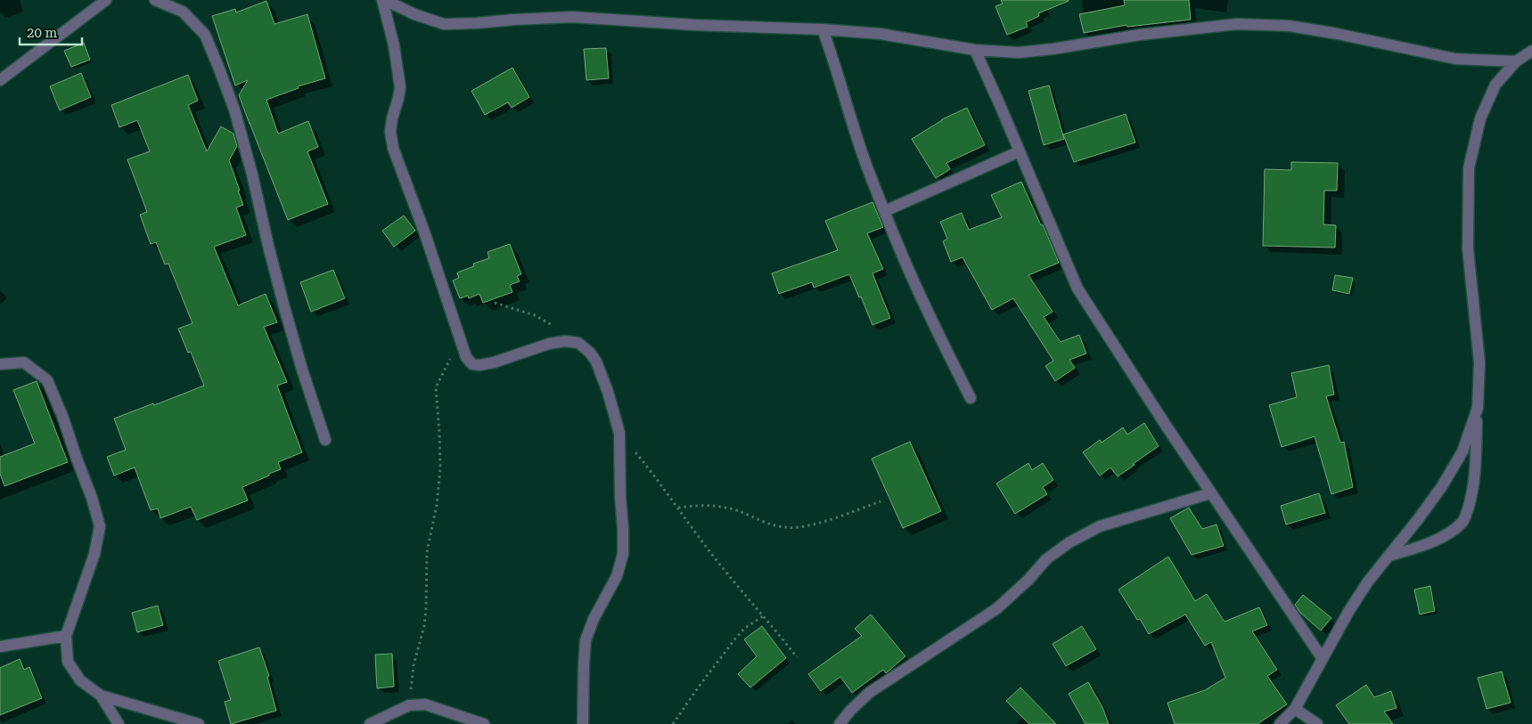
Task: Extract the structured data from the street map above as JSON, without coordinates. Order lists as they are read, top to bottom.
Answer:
{
  "scale_bar": "20 m"
}
